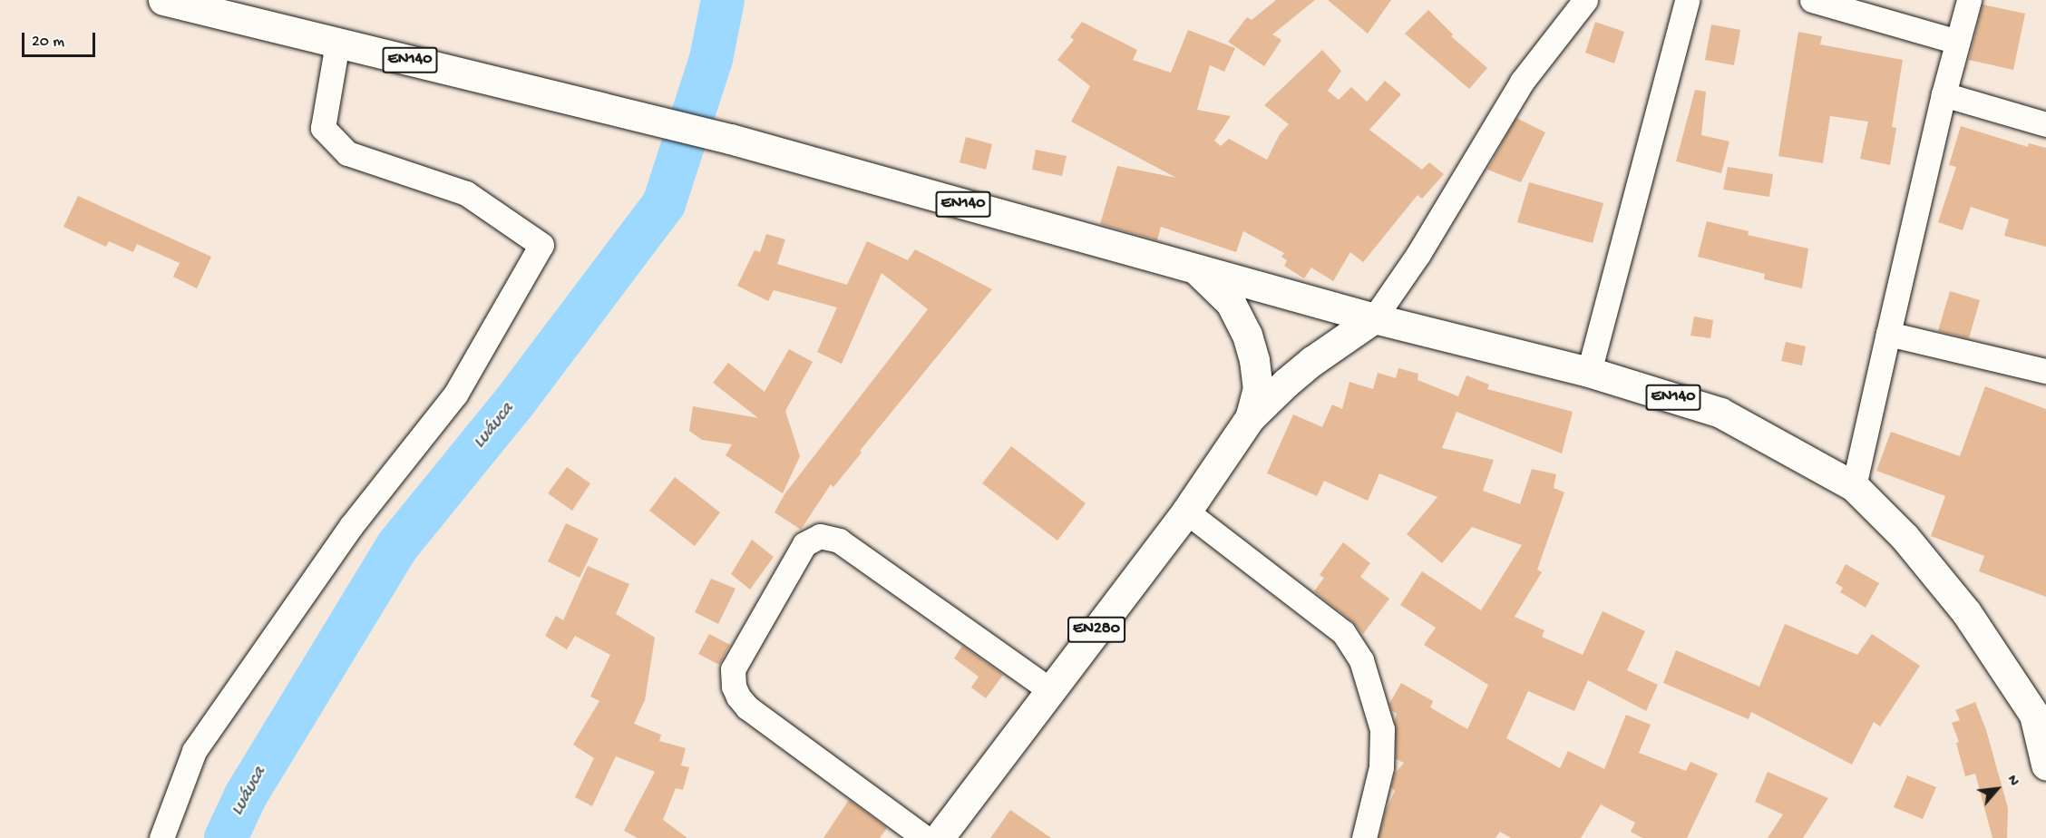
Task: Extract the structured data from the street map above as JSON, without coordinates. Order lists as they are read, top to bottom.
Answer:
{
  "streets": {
    "main road": ["EN140", "EN280"]
  },
  "crossings": [
    ["EN140", "EN280"]
  ],
  "water": ["Luáuca"],
  "scale_bar": "20 m",
  "north": "top right"
}
